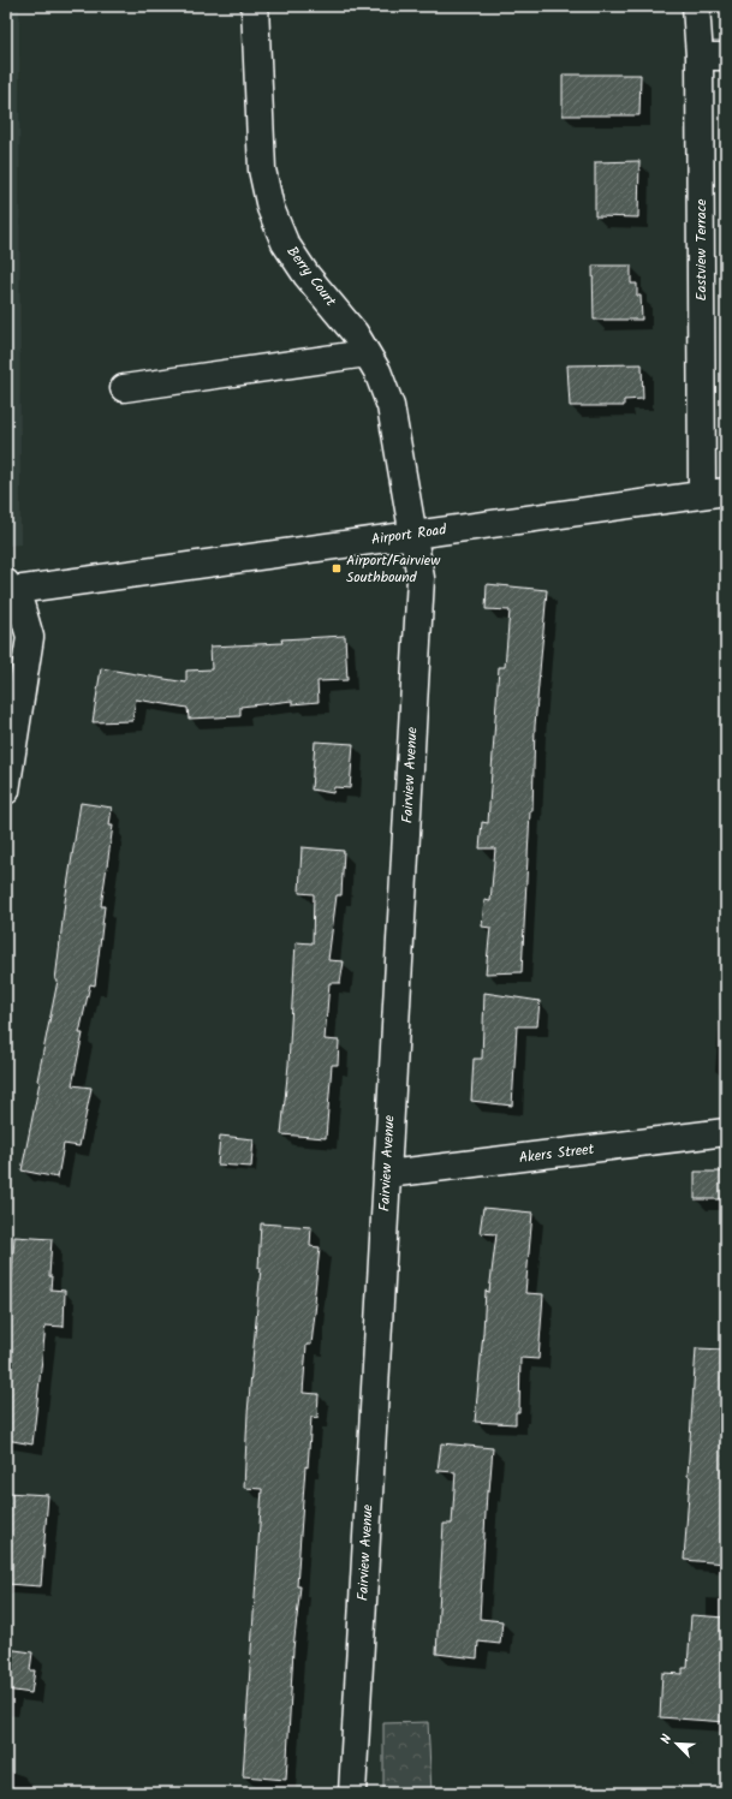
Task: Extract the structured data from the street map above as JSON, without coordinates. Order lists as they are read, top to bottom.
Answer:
{
  "streets": {
    "street": [
      "Eastview Terrace",
      "Berry Court",
      "Airport Road",
      "Fairview Avenue",
      "Akers Street"
    ]
  },
  "crossings": [
    ["Eastview Terrace", "Airport Road"],
    ["Berry Court", "Airport Road"],
    ["Berry Court", "Fairview Avenue"],
    ["Airport Road", "Fairview Avenue"],
    ["Fairview Avenue", "Akers Street"]
  ],
  "places": {
    "transit": ["Airport/Fairview Southbound"]
  },
  "north": "top left"
}
